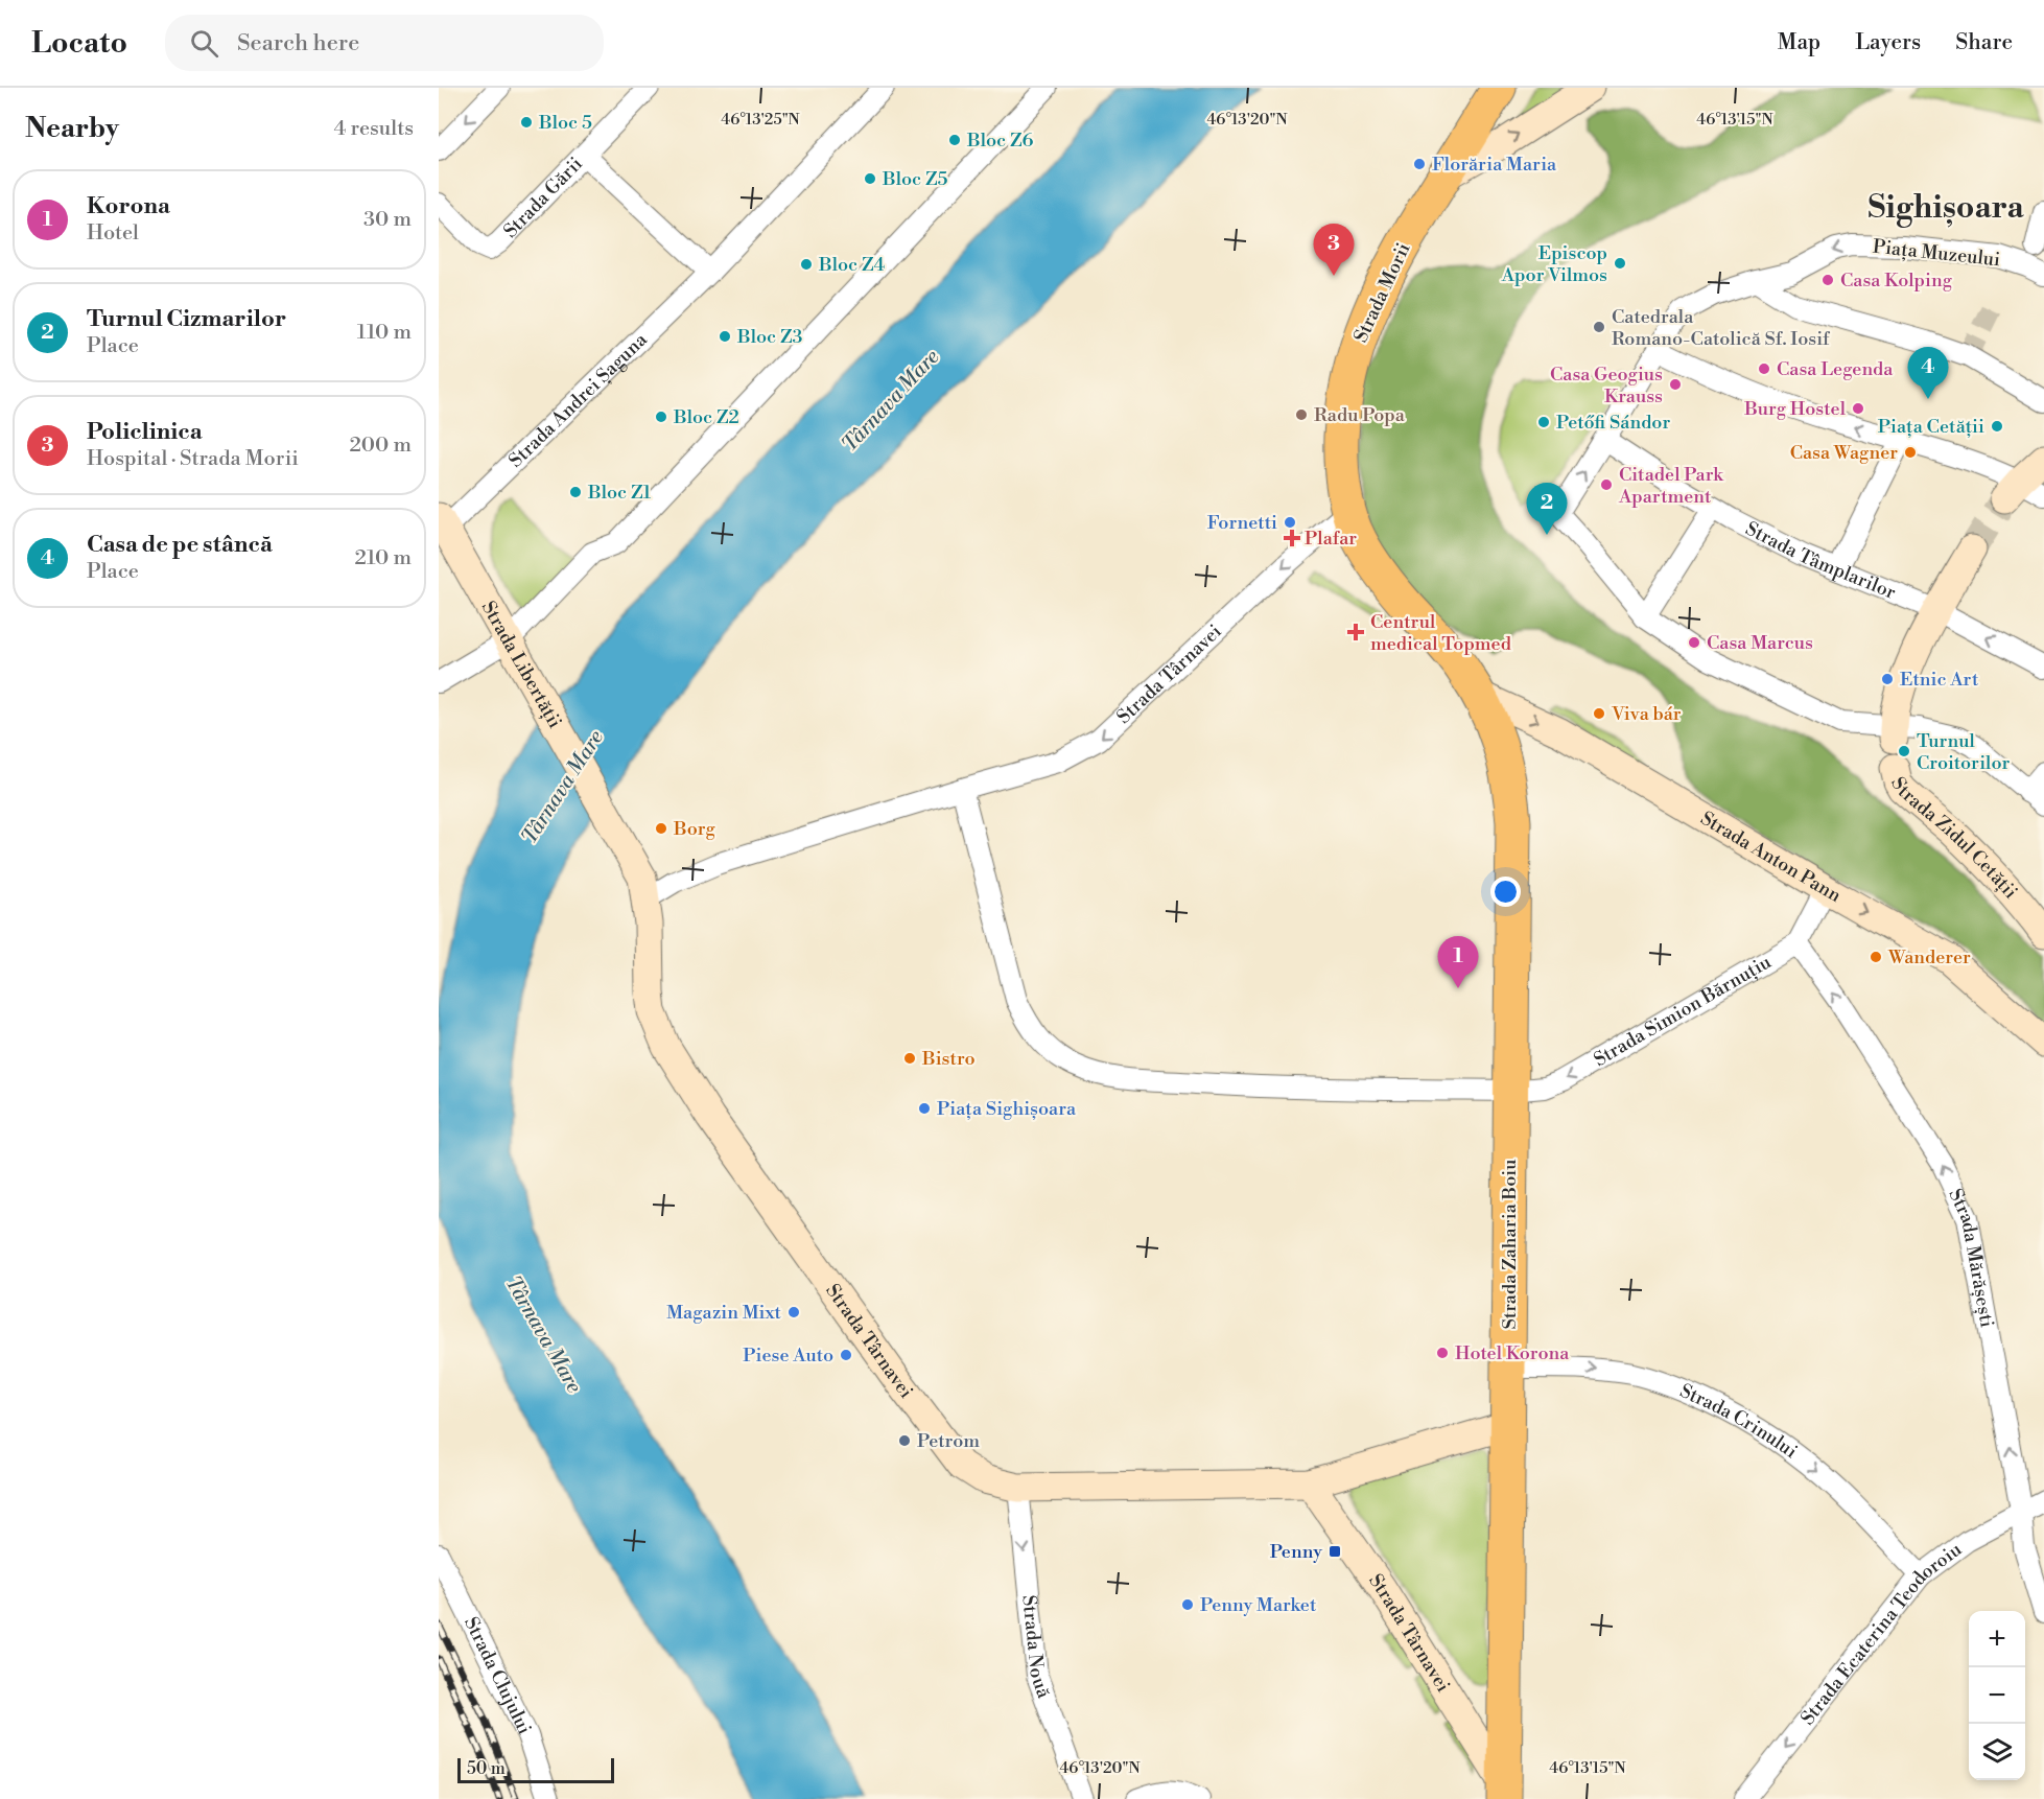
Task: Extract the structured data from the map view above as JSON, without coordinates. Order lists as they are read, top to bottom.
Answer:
{
  "streets": {
    "highway": ["Strada Morii", "Strada Zaharia Boiu"],
    "street": [
      "Strada Gării",
      "Piața Muzeului",
      "Strada Andrei Șaguna",
      "Strada Tâmplarilor",
      "Strada Libertății",
      "Strada Târnavei",
      "Strada Zidul Cetății",
      "Strada Anton Pann",
      "Strada Simion Bărnuțiu",
      "Strada Mărășești",
      "Strada Crinului",
      "Strada Ecaterina Teodoroiu",
      "Strada Nouă",
      "Strada Clujului"
    ]
  },
  "crossings": [
    ["Piața Muzeului", "Strada Tâmplarilor"],
    ["Strada Morii", "Strada Târnavei"],
    ["Strada Morii", "Strada Anton Pann"],
    ["Strada Morii", "Strada Zaharia Boiu"],
    ["Strada Andrei Șaguna", "Strada Libertății"],
    ["Strada Libertății", "Strada Târnavei"],
    ["Strada Târnavei", "Strada Simion Bărnuțiu"],
    ["Strada Târnavei", "Strada Zaharia Boiu"],
    ["Strada Târnavei", "Strada Nouă"],
    ["Strada Anton Pann", "Strada Zaharia Boiu"],
    ["Strada Simion Bărnuțiu", "Strada Zaharia Boiu"],
    ["Strada Simion Bărnuțiu", "Strada Mărășești"],
    ["Strada Zaharia Boiu", "Strada Crinului"],
    ["Strada Mărășești", "Strada Ecaterina Teodoroiu"],
    ["Strada Crinului", "Strada Ecaterina Teodoroiu"]
  ],
  "one_way": [
    "Strada Mărășești",
    "Strada Crinului",
    "Strada Ecaterina Teodoroiu",
    "Strada Nouă"
  ],
  "districts": ["Sighișoara"],
  "water": ["Târnava Mare"],
  "places": {
    "other": [
      "Bloc 5",
      "Bloc Z6",
      "Florăria Maria",
      "Bloc Z5",
      "Episcop Apor Vilmos",
      "Bloc Z4",
      "Casa Kolping",
      "Catedrala Romano-Catolică Sf. Iosif",
      "Bloc Z3",
      "Casa Legenda",
      "Casa Geogius Krauss",
      "Burg Hostel",
      "Radu Popa",
      "Bloc Z2",
      "Petőfi Sándor",
      "Piața Cetății",
      "Casa Wagner",
      "Citadel Park Apartment",
      "Bloc Z1",
      "Fornetti",
      "Casa Marcus",
      "Etnic Art",
      "Viva bár",
      "Turnul Croitorilor",
      "Borg",
      "Wanderer",
      "Bistro",
      "Piața Sighișoara",
      "Magazin Mixt",
      "Hotel Korona",
      "Piese Auto",
      "Petrom",
      "Penny Market"
    ],
    "health": ["Plafar", "Centrul medical Topmed"],
    "transit": ["Penny"]
  },
  "scale_bar": "50 m",
  "page": {
    "header": "Locato",
    "search": "Search here",
    "nav": ["Map", "Layers", "Share"],
    "heading": ["Nearby", "4 results"],
    "list": [
      {
        "mark": "1",
        "name": "Korona",
        "note": "Hotel",
        "value": "30 m"
      },
      {
        "mark": "2",
        "name": "Turnul Cizmarilor",
        "note": "Place",
        "value": "110 m"
      },
      {
        "mark": "3",
        "name": "Policlinica",
        "note": "Hospital · Strada Morii",
        "value": "200 m"
      },
      {
        "mark": "4",
        "name": "Casa de pe stâncă",
        "note": "Place",
        "value": "210 m"
      }
    ],
    "pins": [
      "3",
      "4",
      "2",
      "1"
    ],
    "map_buttons": ["+", "−"],
    "scale": "50 m"
  },
  "coordinates": ["46°13'25\"N", "46°13'20\"N", "46°13'15\"N"]
}
